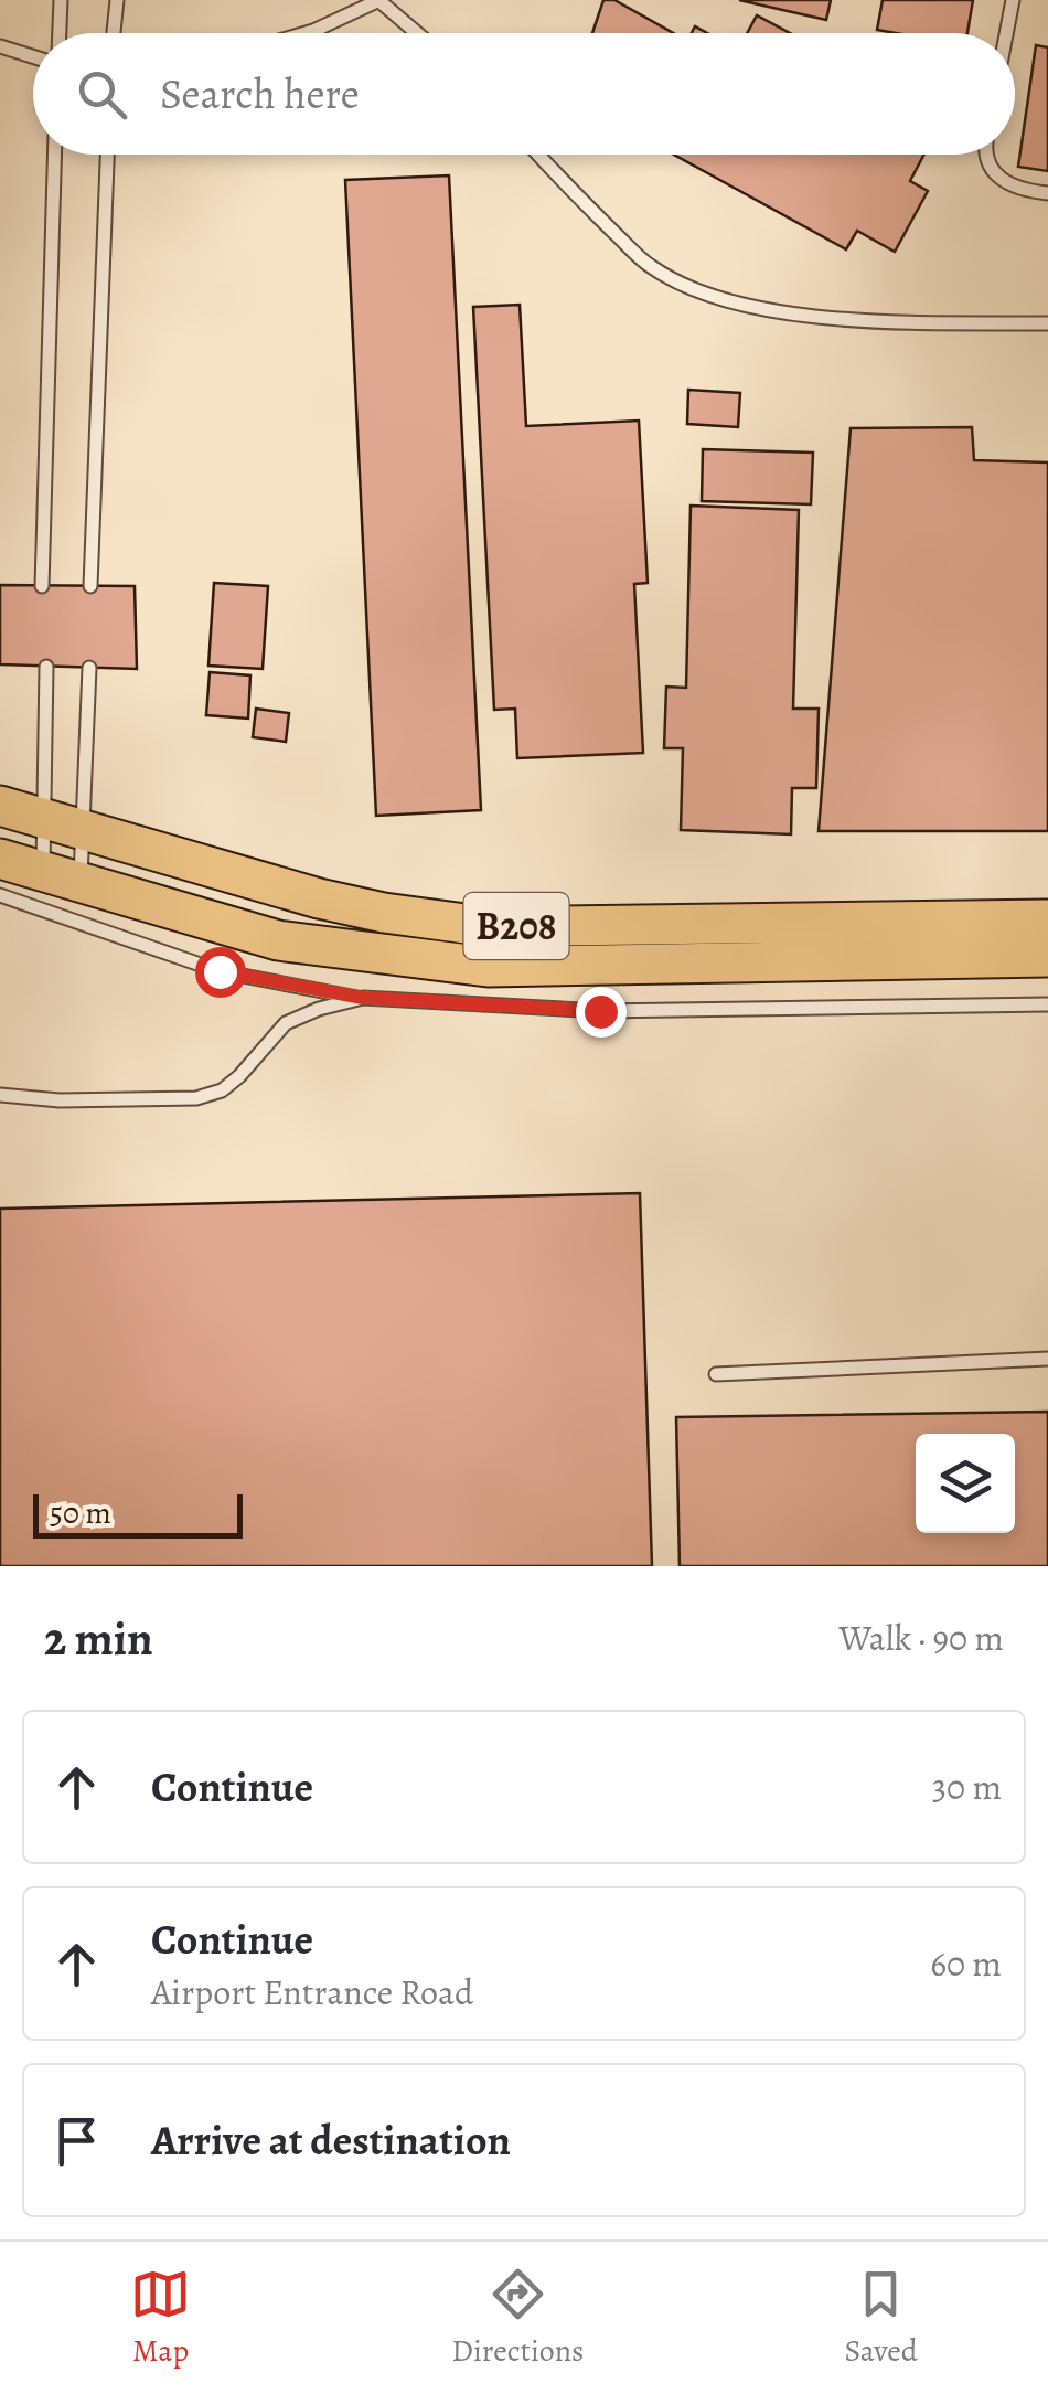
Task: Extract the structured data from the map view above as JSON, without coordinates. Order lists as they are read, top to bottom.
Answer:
{
  "streets": {
    "main road": ["B208"]
  },
  "scale_bar": "50 m",
  "page": {
    "search": "Search here",
    "scale": "50 m",
    "heading": ["2 min", "Walk · 90 m"],
    "list": [
      ["Continue", "30 m"],
      ["Continue", "Airport Entrance Road", "60 m"],
      "Arrive at destination"
    ],
    "nav": ["Map", "Directions", "Saved"]
  }
}
